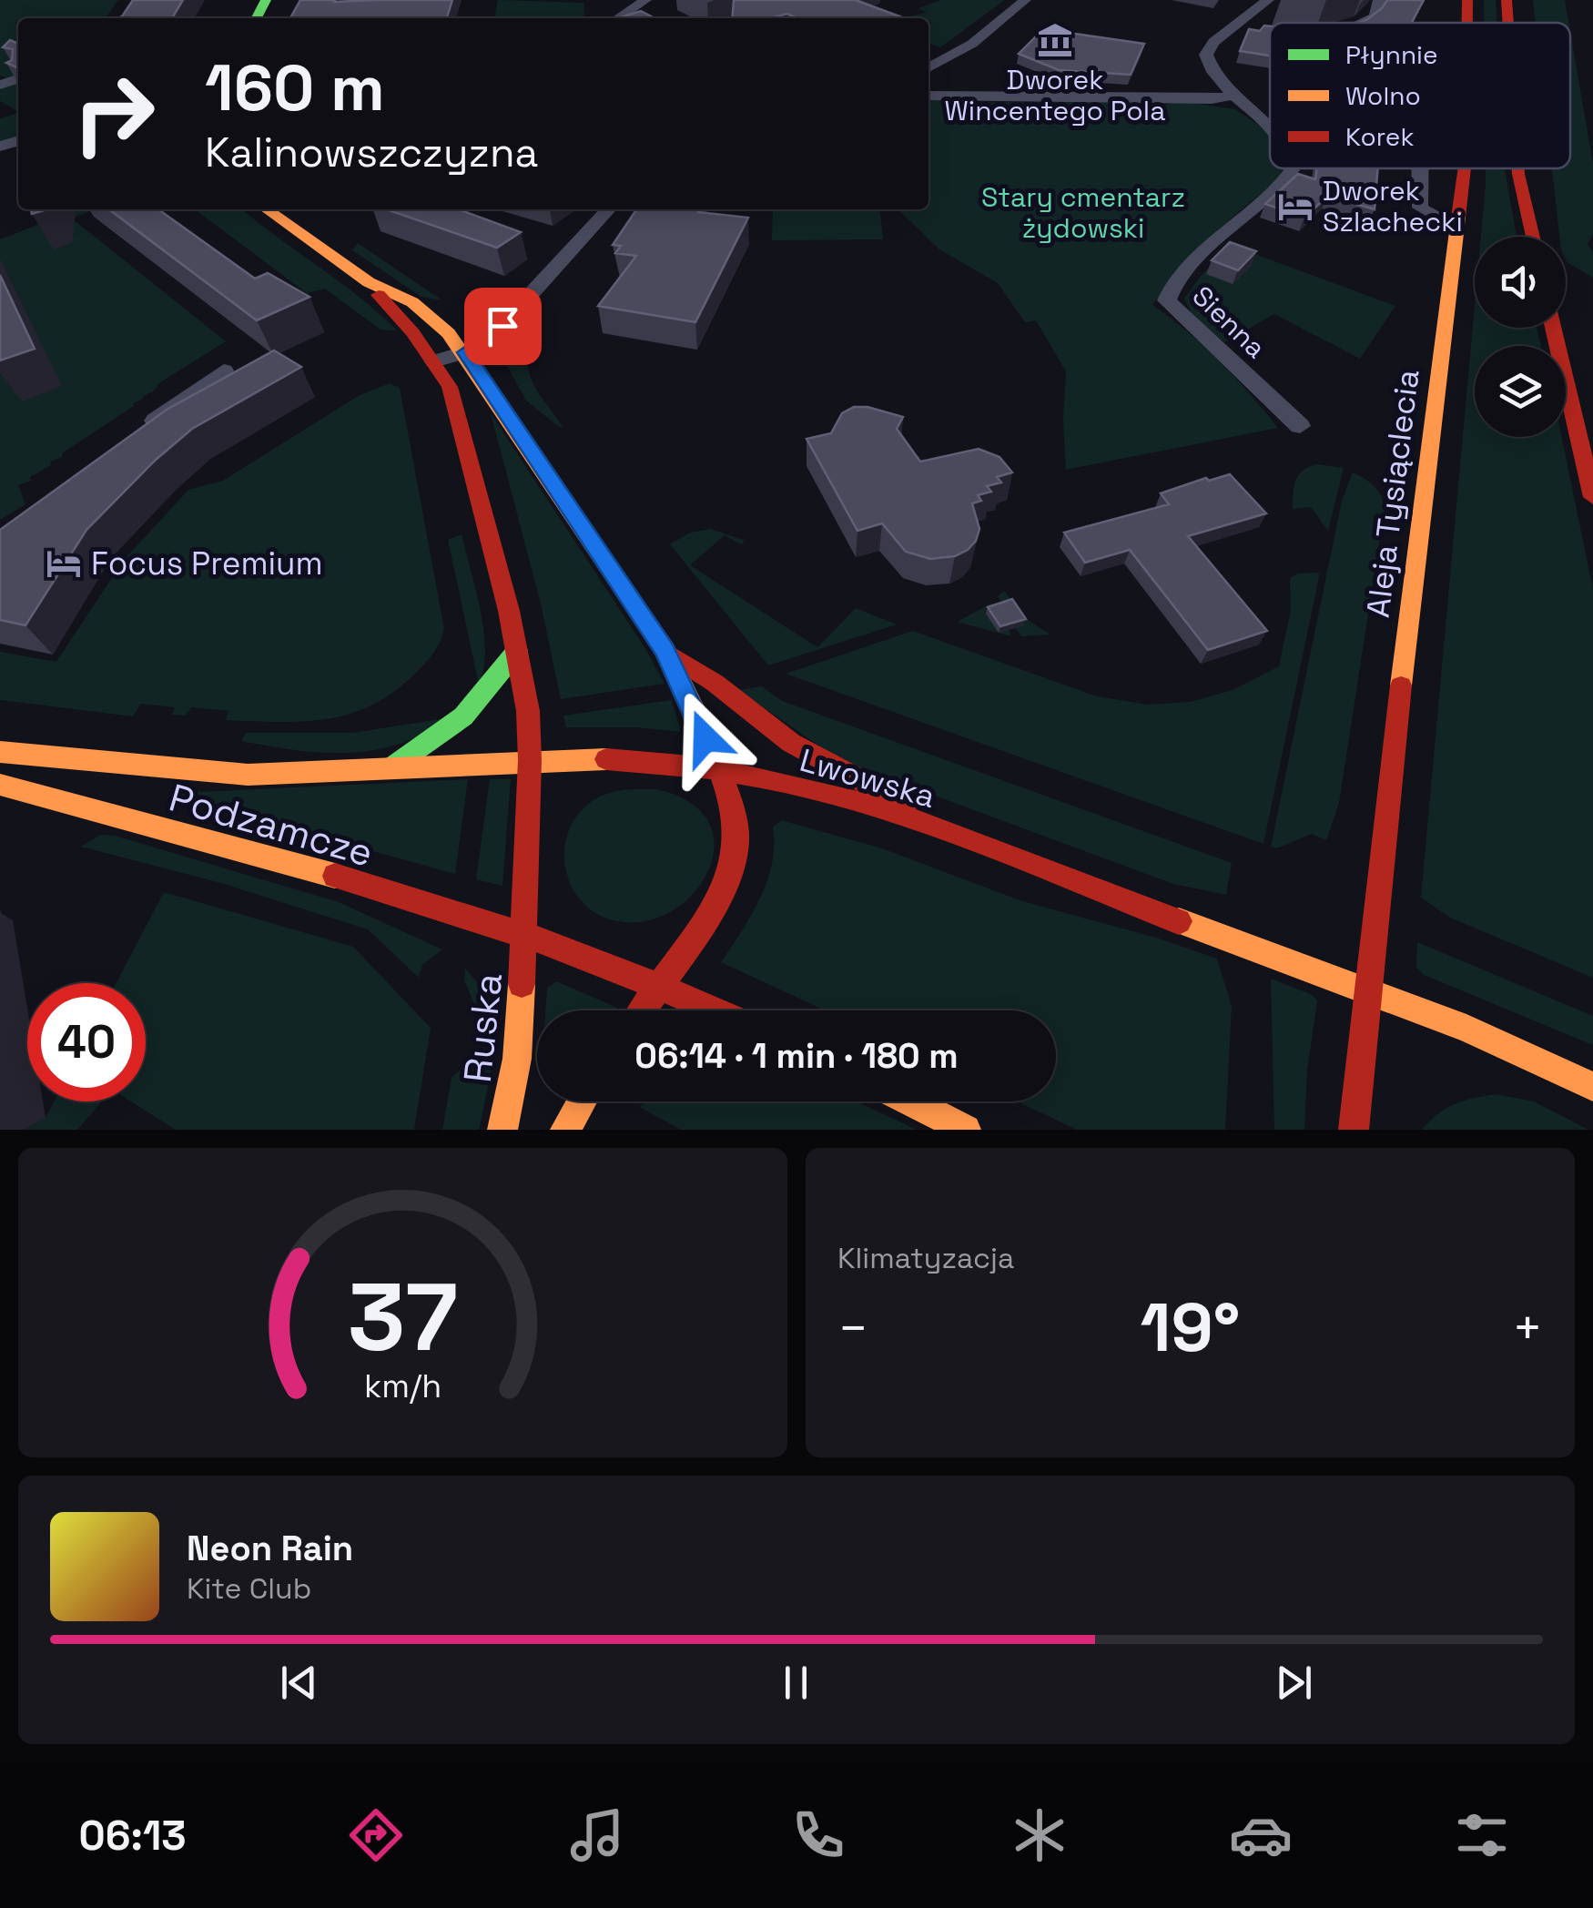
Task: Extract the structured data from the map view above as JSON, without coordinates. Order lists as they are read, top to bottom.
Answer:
{
  "streets": {
    "main road": [
      "Aleja Tysiąclecia",
      "Lwowska",
      "Podzamcze",
      "Ruska"
    ],
    "street": ["Sienna"]
  },
  "crossings": [
    ["Aleja Tysiąclecia", "Lwowska"],
    ["Lwowska", "Podzamcze"],
    ["Lwowska", "Ruska"],
    ["Podzamcze", "Ruska"]
  ],
  "parks": ["Stary cmentarz żydowski"],
  "places": {
    "museum": ["Dworek Wincentego Pola"],
    "hotel": ["Dworek Szlachecki", "Focus Premium"]
  },
  "legend": ["Płynnie", "Wolno", "Korek"],
  "page": {
    "turn": ["160 m", "Kalinowszczyzna"],
    "limit": "40",
    "trip": "06:14 · 1 min · 180 m",
    "tile": "Klimatyzacja",
    "heat": ["−", "19°", "+"],
    "song": ["Neon Rain", "Kite Club"],
    "tabs": "06:13",
    "gauge": ["37", "km/h"]
  }
}
